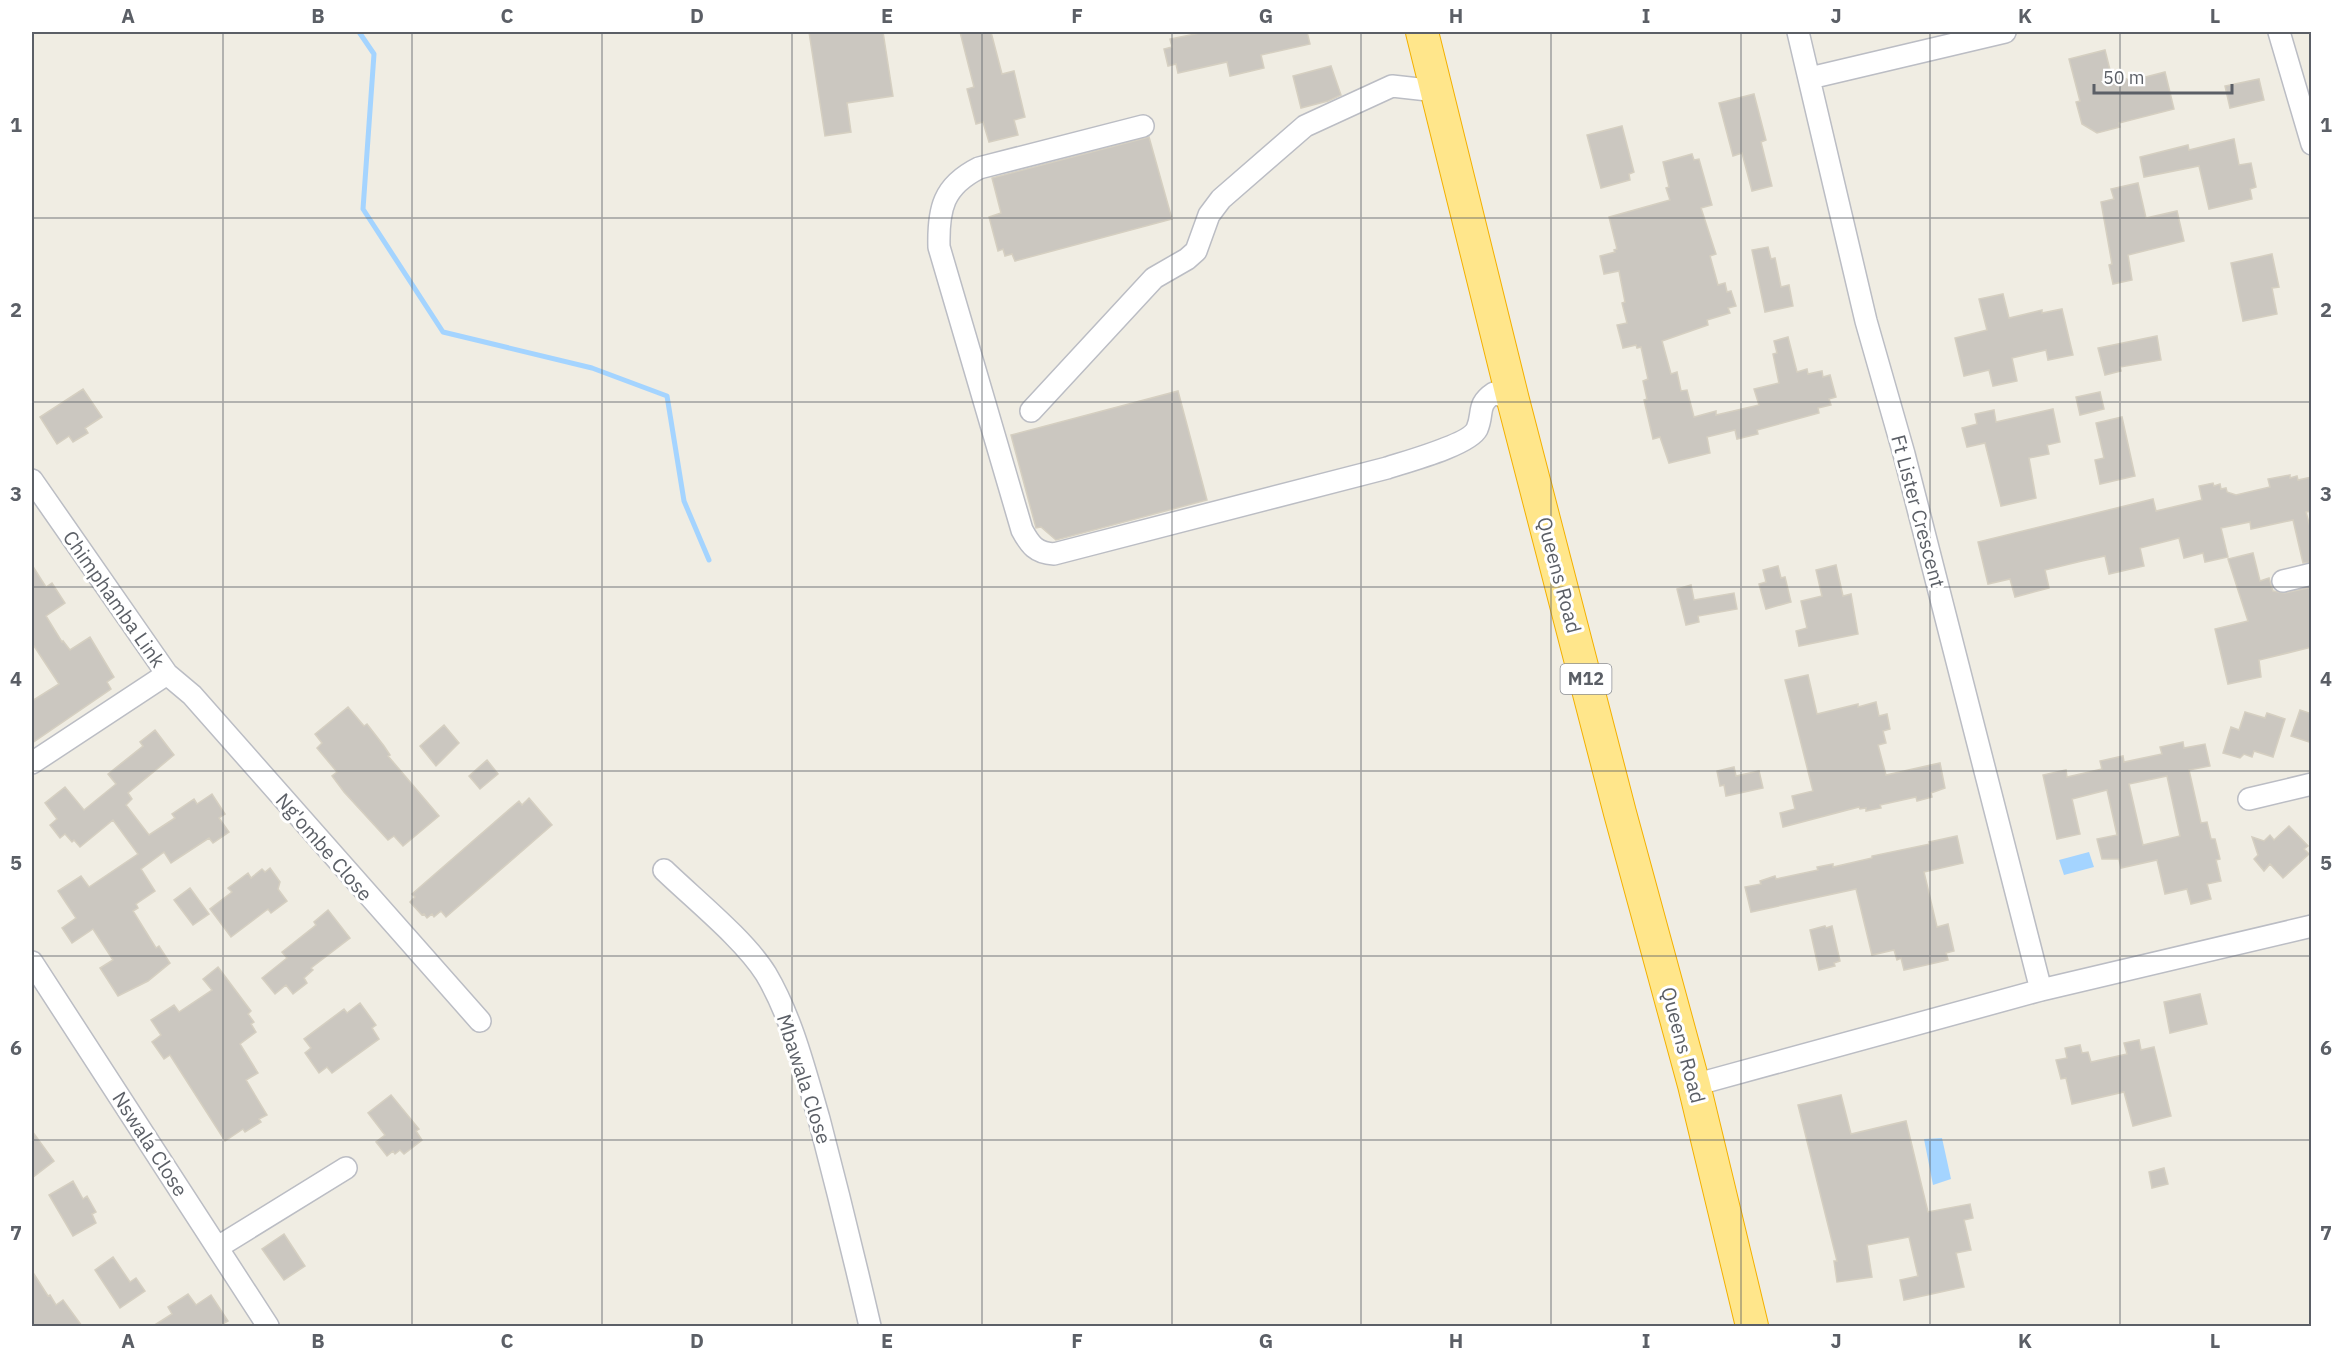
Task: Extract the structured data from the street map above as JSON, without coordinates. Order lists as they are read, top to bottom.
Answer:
{
  "streets": {
    "highway": ["Queens Road", "M12"],
    "street": [
      "Ft Lister Crescent",
      "Chimphamba Link",
      "Ng'ombe Close",
      "Mbawala Close",
      "Nswala Close"
    ]
  },
  "crossings": [
    ["Chimphamba Link", "Ng'ombe Close"]
  ],
  "scale_bar": "50 m",
  "grid": {
    "columns": [
      "A",
      "B",
      "C",
      "D",
      "E",
      "F",
      "G",
      "H",
      "I",
      "J",
      "K",
      "L"
    ],
    "rows": [
      "1",
      "2",
      "3",
      "4",
      "5",
      "6",
      "7"
    ]
  }
}
